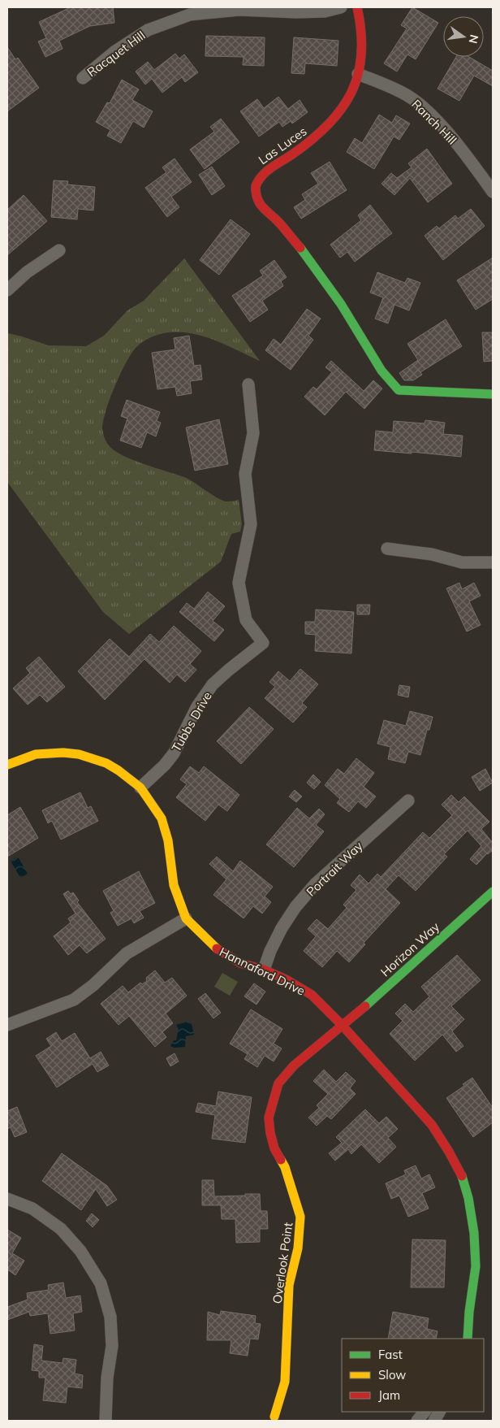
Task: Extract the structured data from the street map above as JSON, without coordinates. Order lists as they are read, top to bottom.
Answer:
{
  "streets": {
    "street": [
      "Racquet Hill",
      "Ranch Hill",
      "Las Luces",
      "Tubbs Drive",
      "Portrait Way",
      "Horizon Way",
      "Hannaford Drive",
      "Overlook Point"
    ]
  },
  "crossings": [
    ["Ranch Hill", "Las Luces"],
    ["Tubbs Drive", "Hannaford Drive"],
    ["Portrait Way", "Hannaford Drive"],
    ["Horizon Way", "Hannaford Drive"],
    ["Horizon Way", "Overlook Point"],
    ["Hannaford Drive", "Overlook Point"]
  ],
  "legend": ["Fast", "Slow", "Jam"],
  "north": "right"
}
